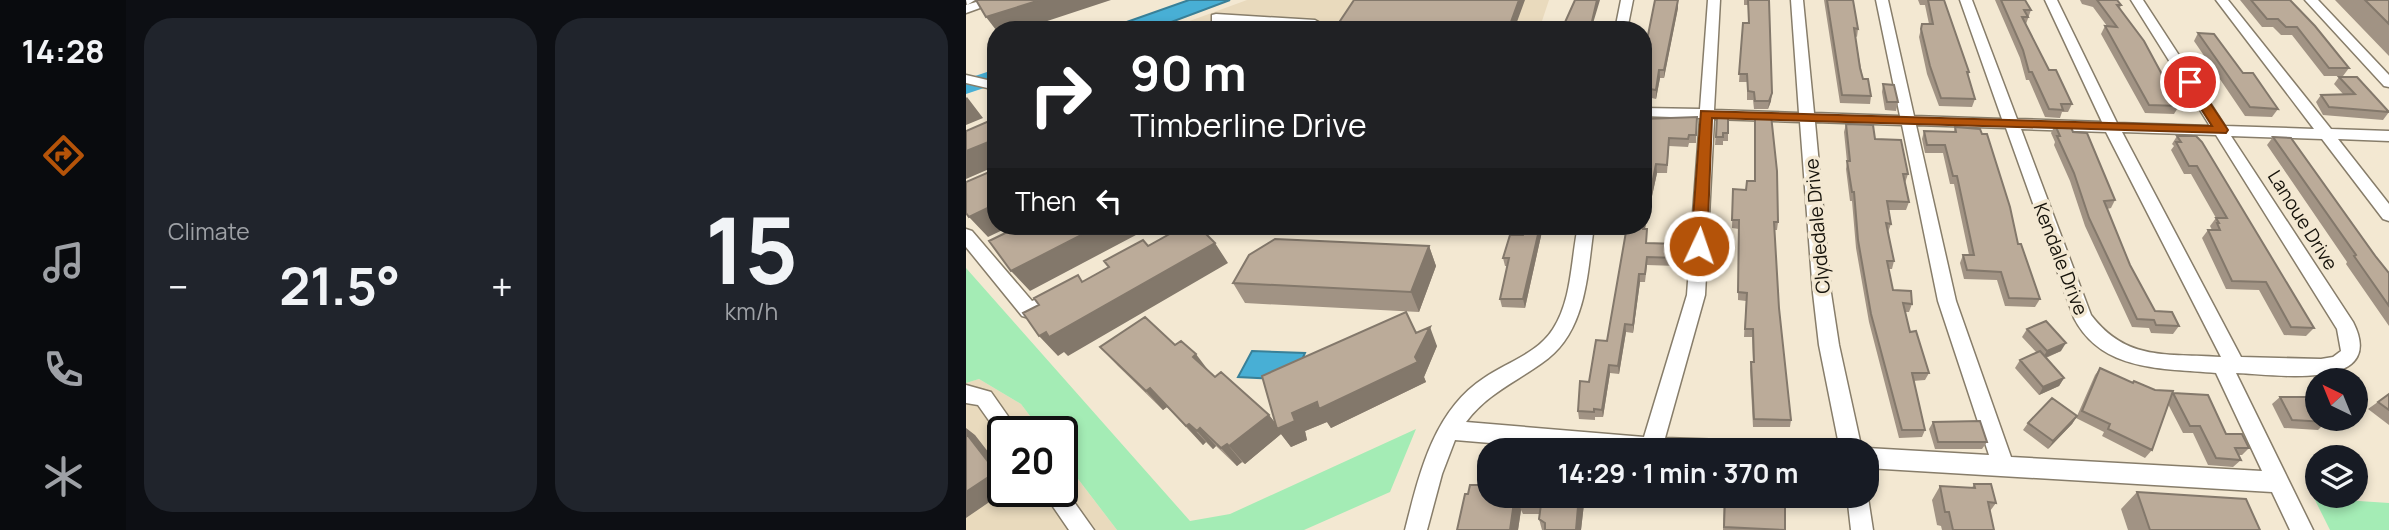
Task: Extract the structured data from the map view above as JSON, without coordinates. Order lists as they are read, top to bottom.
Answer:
{
  "streets": {
    "street": ["Lanoue Drive", "Clydedale Drive", "Kendale Drive"]
  },
  "crossings": [
    ["Lanoue Drive", "Kendale Drive"]
  ],
  "north": "top left",
  "page": {
    "tabs": "14:28",
    "tile": [
      "Climate",
      ["15", "km/h"]
    ],
    "turn": ["90 m", "Timberline Drive"],
    "then": "Then",
    "heat": ["−", "21.5°", "+"],
    "limit": "20",
    "trip": "14:29 · 1 min · 370 m"
  }
}
